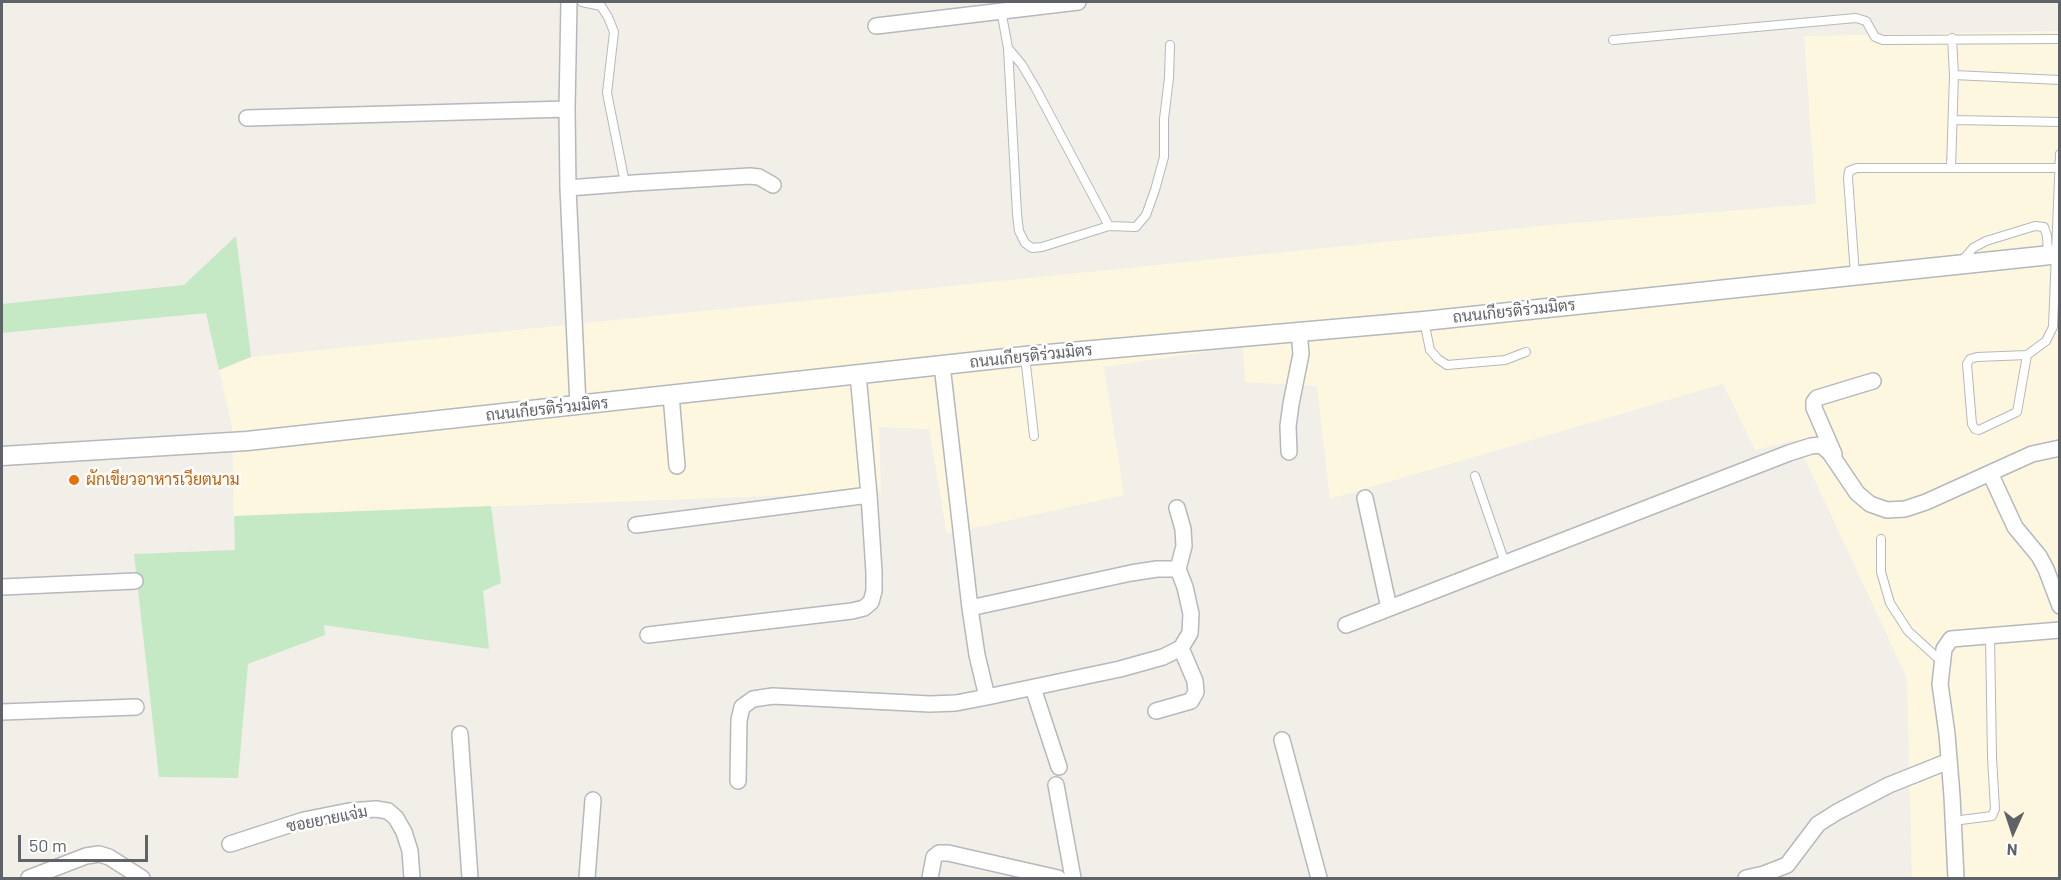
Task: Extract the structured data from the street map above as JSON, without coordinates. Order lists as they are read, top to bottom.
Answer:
{
  "streets": {
    "street": ["ถนนเกียรติร่วมมิตร", "ซอยยายแจ่ม"]
  },
  "places": ["ผักเขียวอาหารเวียตนาม"],
  "scale_bar": "50 m",
  "north": "bottom"
}
